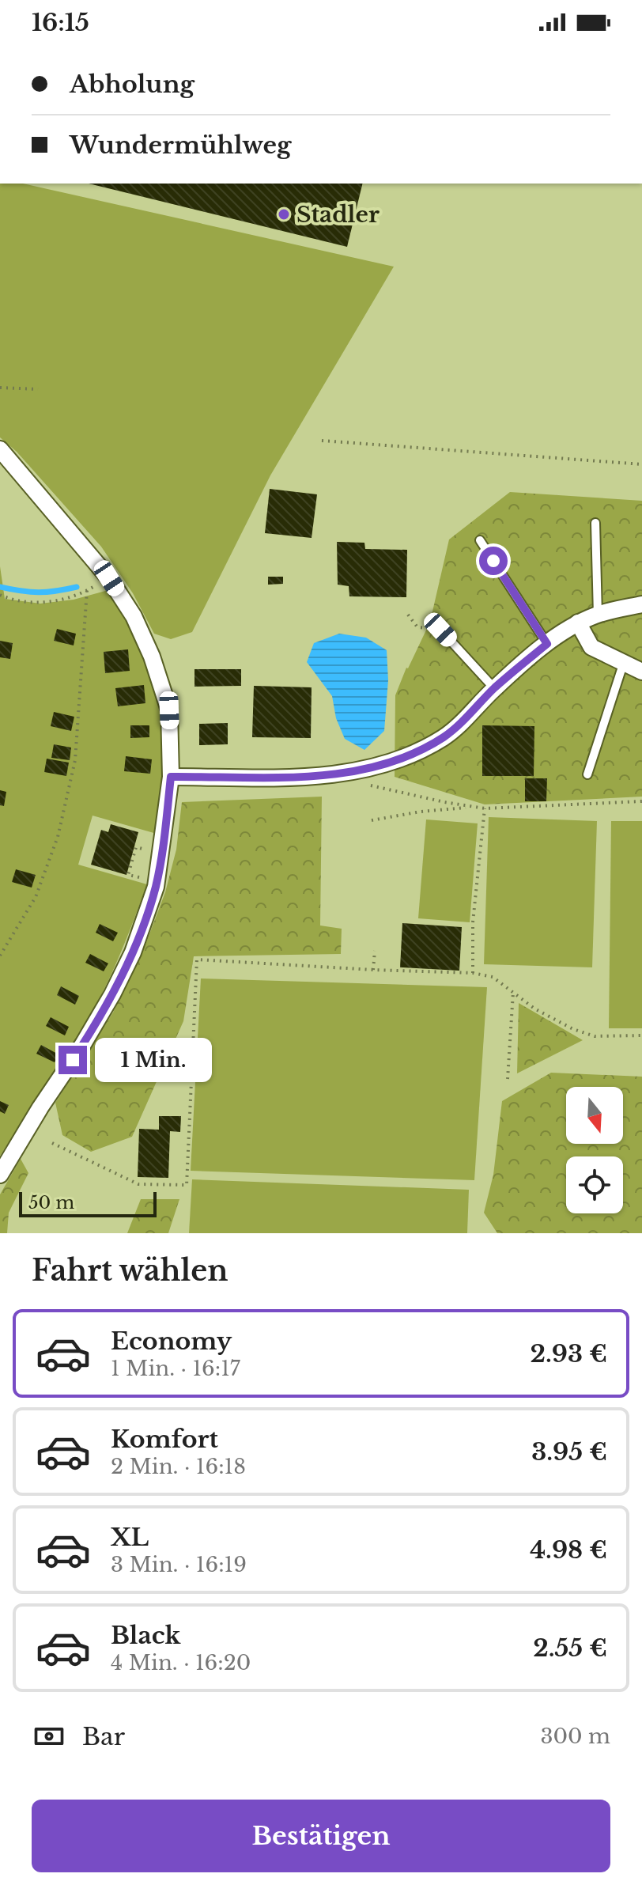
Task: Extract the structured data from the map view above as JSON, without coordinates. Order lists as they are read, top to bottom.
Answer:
{
  "places": ["Stadler"],
  "scale_bar": "50 m",
  "north": "bottom",
  "page": {
    "status": "16:15",
    "banner": ["Abholung", "Wundermühlweg"],
    "bubble": "1 Min.",
    "scale": "50 m",
    "heading": "Fahrt wählen",
    "list": [
      {
        "name": "Economy",
        "note": "1 Min. · 16:17",
        "value": "2.93 €"
      },
      {
        "name": "Komfort",
        "note": "2 Min. · 16:18",
        "value": "3.95 €"
      },
      {
        "name": "XL",
        "note": "3 Min. · 16:19",
        "value": "4.98 €"
      },
      {
        "name": "Black",
        "note": "4 Min. · 16:20",
        "value": "2.55 €"
      }
    ],
    "pay": ["Bar", "300 m"],
    "buttons": "Bestätigen"
  }
}
